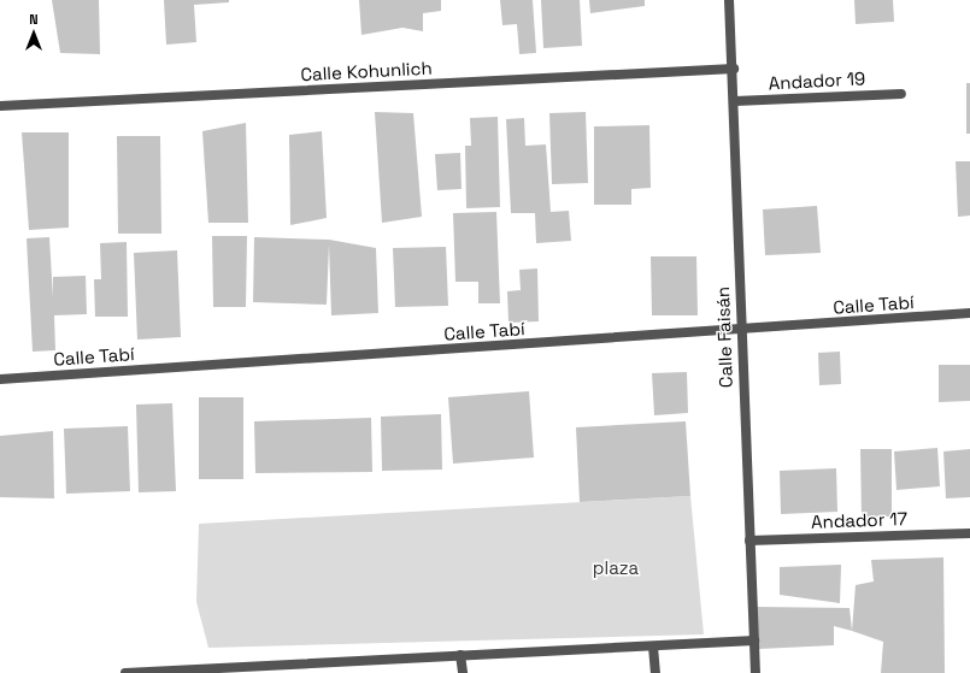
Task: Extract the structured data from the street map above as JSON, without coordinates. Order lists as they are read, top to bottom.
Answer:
{
  "streets": {
    "street": [
      "Calle Kohunlich",
      "Andador 19",
      "Calle Tabí",
      "Calle Faisán",
      "Andador 17"
    ]
  },
  "crossings": [
    ["Calle Kohunlich", "Calle Faisán"],
    ["Andador 19", "Calle Faisán"],
    ["Calle Tabí", "Calle Faisán"],
    ["Calle Faisán", "Andador 17"]
  ],
  "parks": ["plaza"],
  "north": "top"
}
